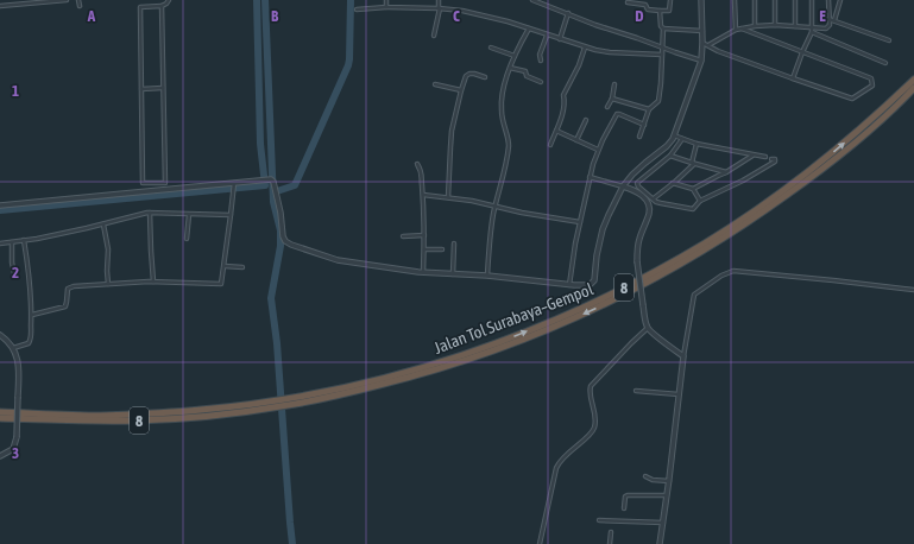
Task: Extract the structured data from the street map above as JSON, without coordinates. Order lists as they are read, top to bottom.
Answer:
{
  "streets": {
    "highway": ["8", "Jalan Tol Surabaya–Gempol"]
  },
  "grid": {
    "columns": [
      "A",
      "B",
      "C",
      "D",
      "E"
    ],
    "rows": ["1", "2", "3"]
  }
}
